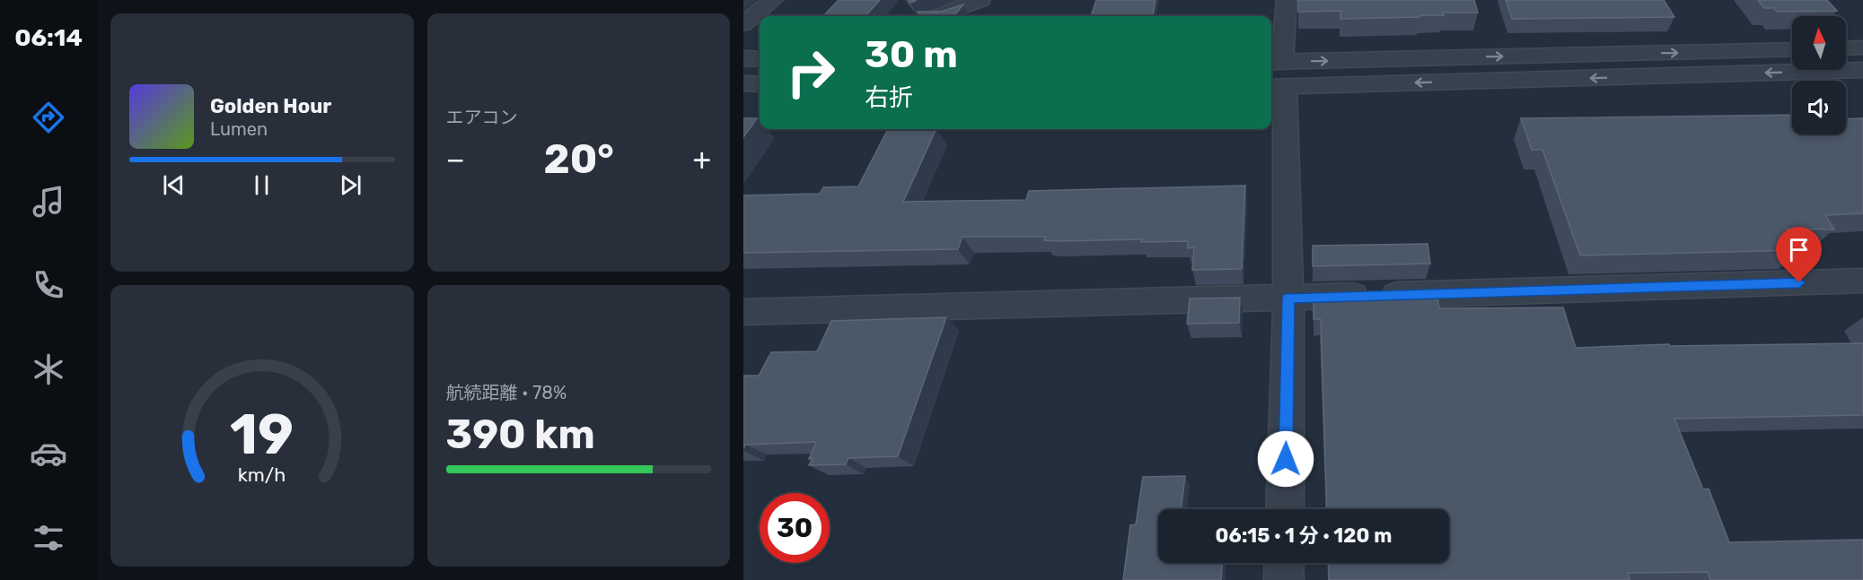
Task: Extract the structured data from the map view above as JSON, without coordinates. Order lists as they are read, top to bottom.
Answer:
{
  "north": "top",
  "page": {
    "tabs": "06:14",
    "tile": [
      "エアコン",
      ["航続距離 · 78%", "390 km"]
    ],
    "turn": ["30 m", "右折"],
    "song": ["Golden Hour", "Lumen"],
    "heat": ["−", "20°", "+"],
    "limit": "30",
    "trip": "06:15 · 1 分 · 120 m",
    "gauge": ["19", "km/h"]
  }
}
